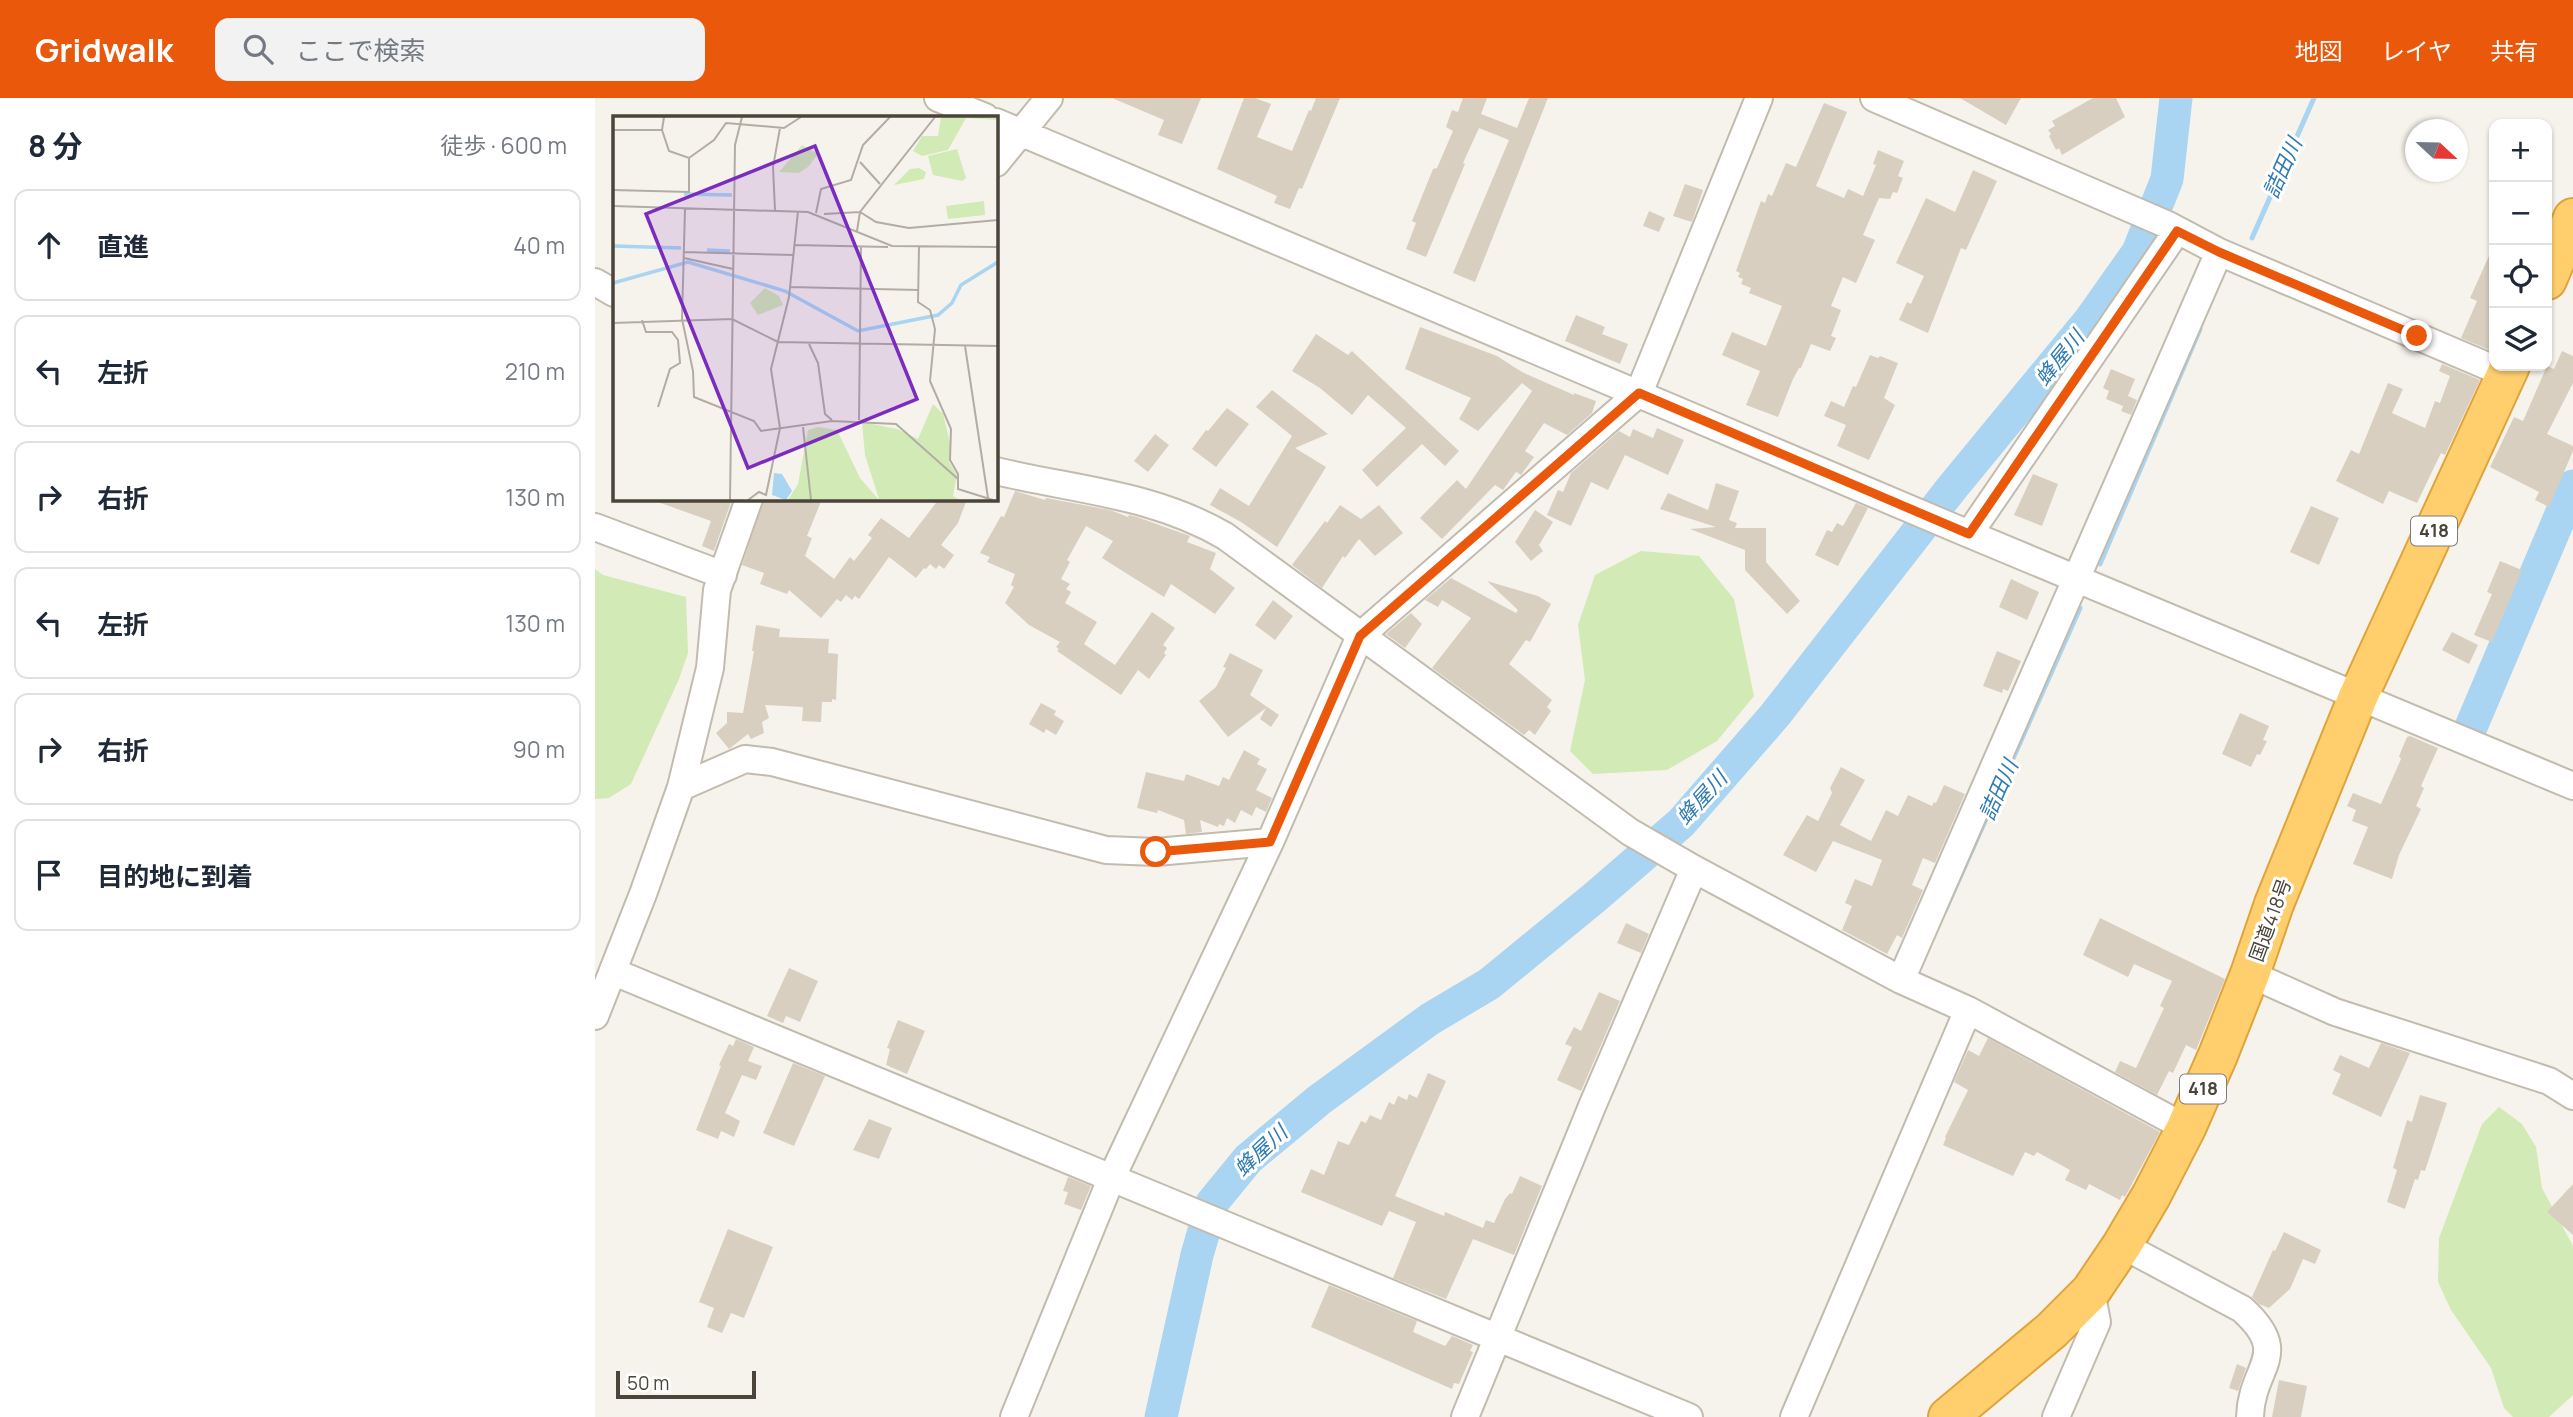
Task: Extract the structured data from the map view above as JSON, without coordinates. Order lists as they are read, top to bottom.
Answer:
{
  "streets": {
    "highway": ["418", "国道418号"]
  },
  "water": ["詰田川", "蜂屋川"],
  "scale_bar": "50 m",
  "north": "right",
  "page": {
    "header": "Gridwalk",
    "search": "ここで検索",
    "nav": ["地図", "レイヤ", "共有"],
    "heading": ["8 分", "徒歩 · 600 m"],
    "map_buttons": ["+", "−"],
    "list": [
      ["直進", "40 m"],
      ["左折", "210 m"],
      ["右折", "130 m"],
      ["左折", "130 m"],
      ["右折", "90 m"],
      "目的地に到着"
    ],
    "scale": "50 m"
  }
}
